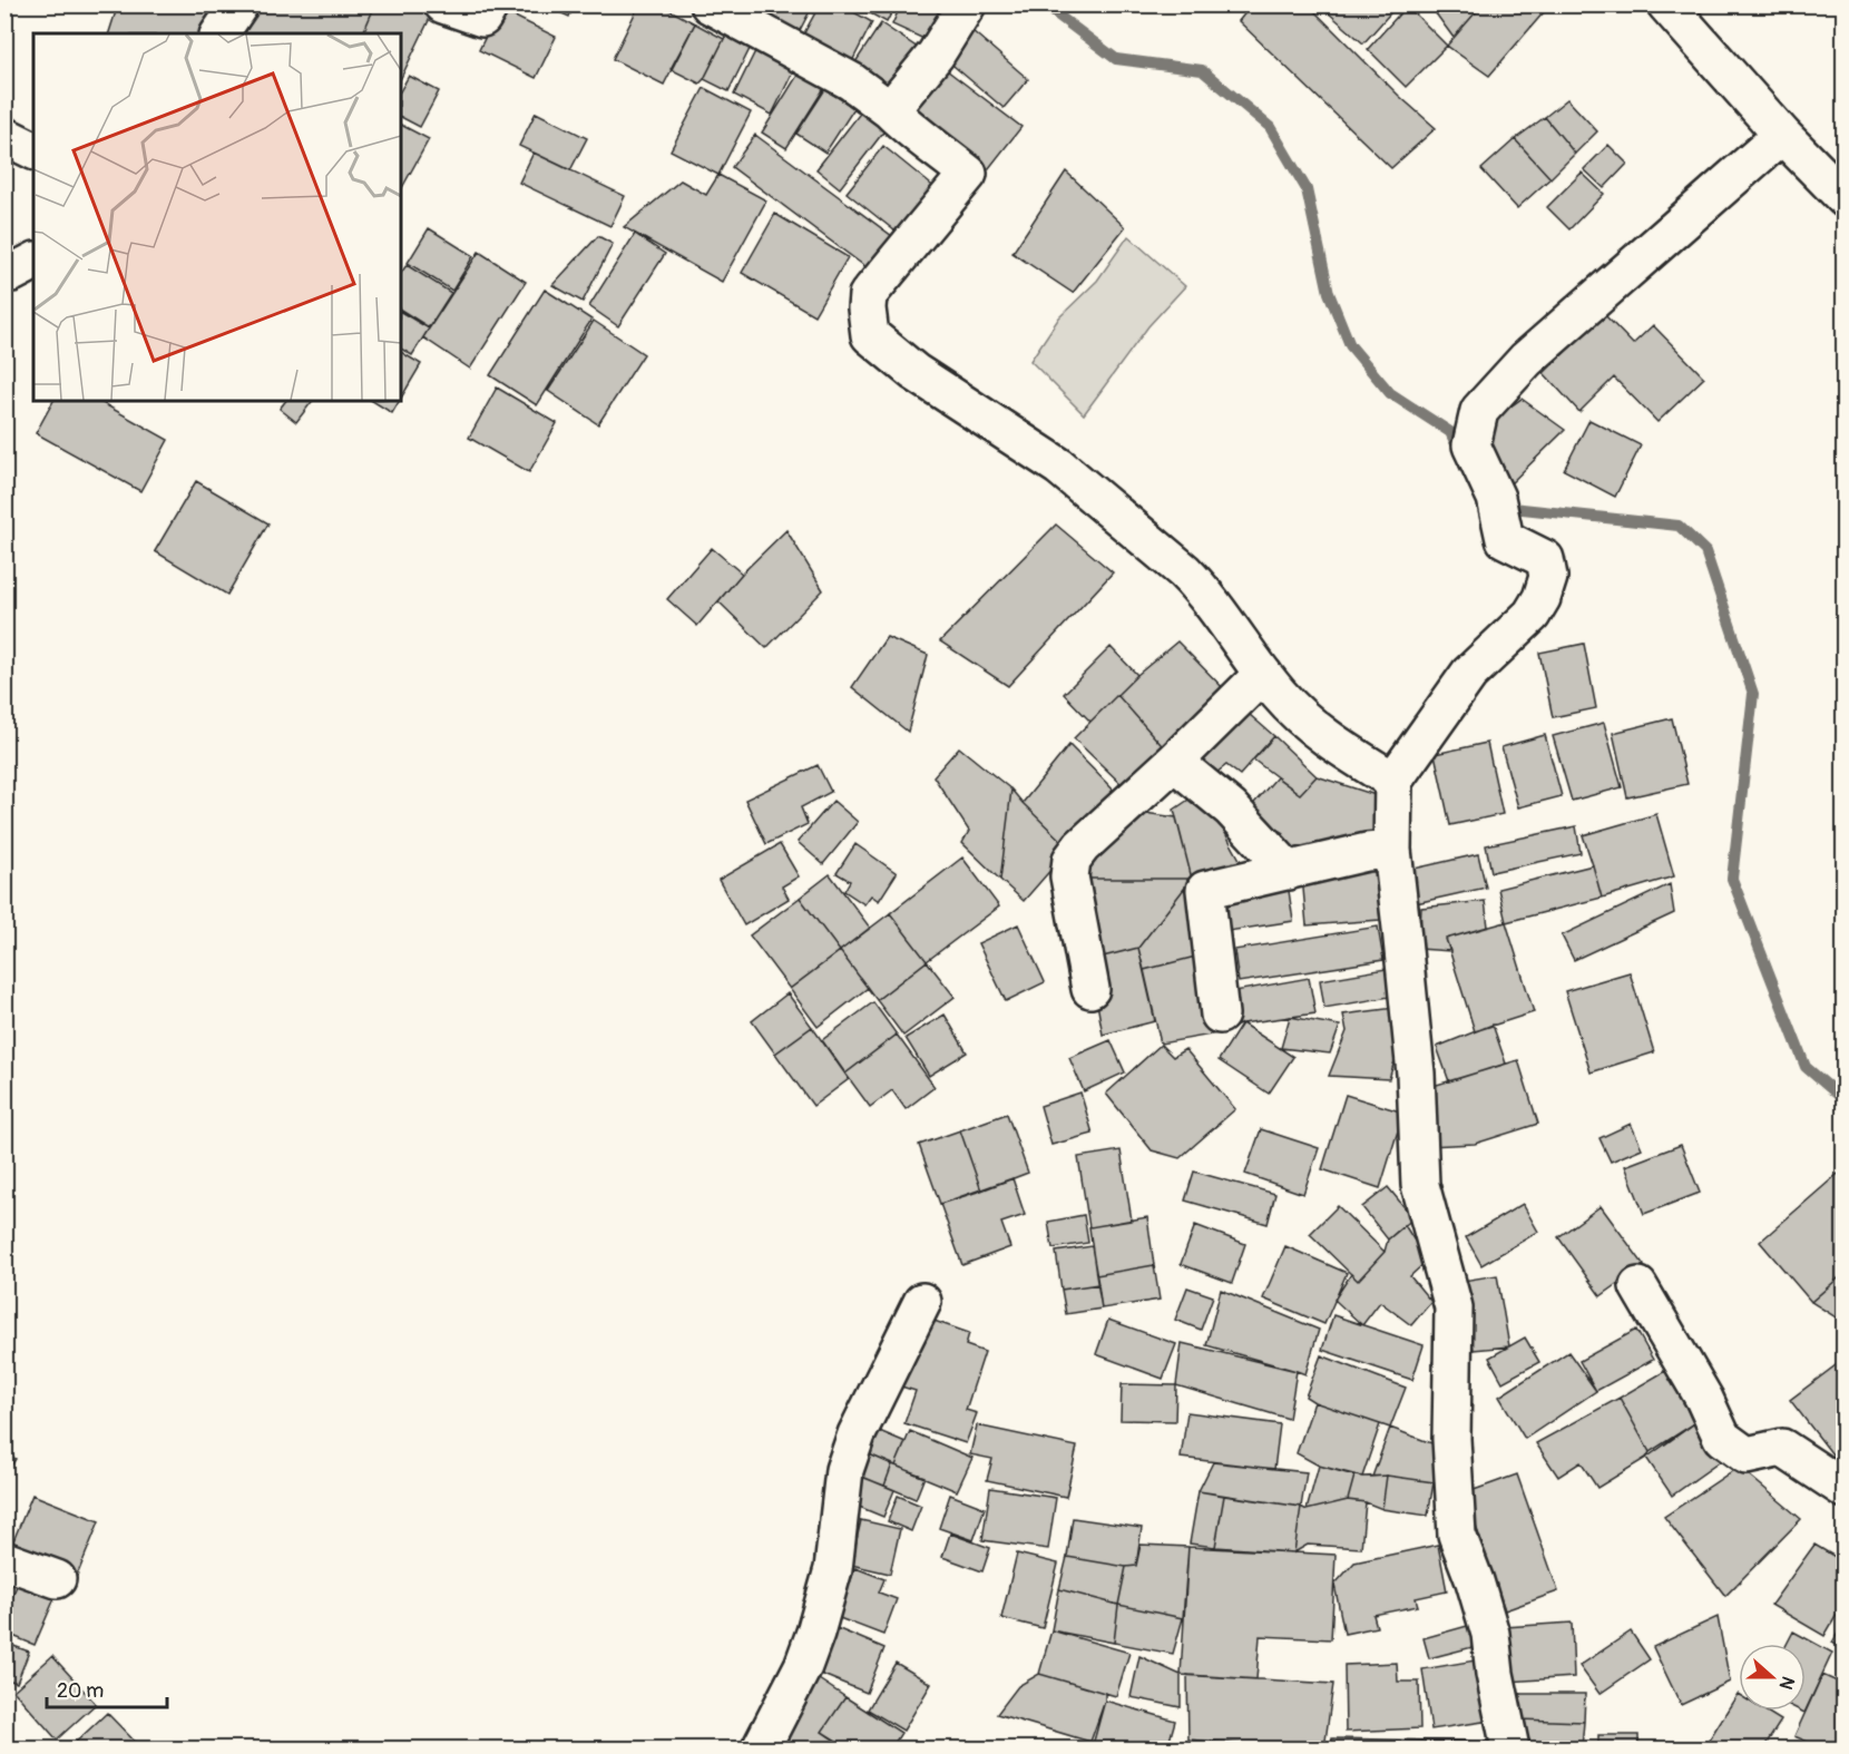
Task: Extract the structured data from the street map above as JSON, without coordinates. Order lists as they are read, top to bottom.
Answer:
{
  "scale_bar": "20 m",
  "north": "right"
}
